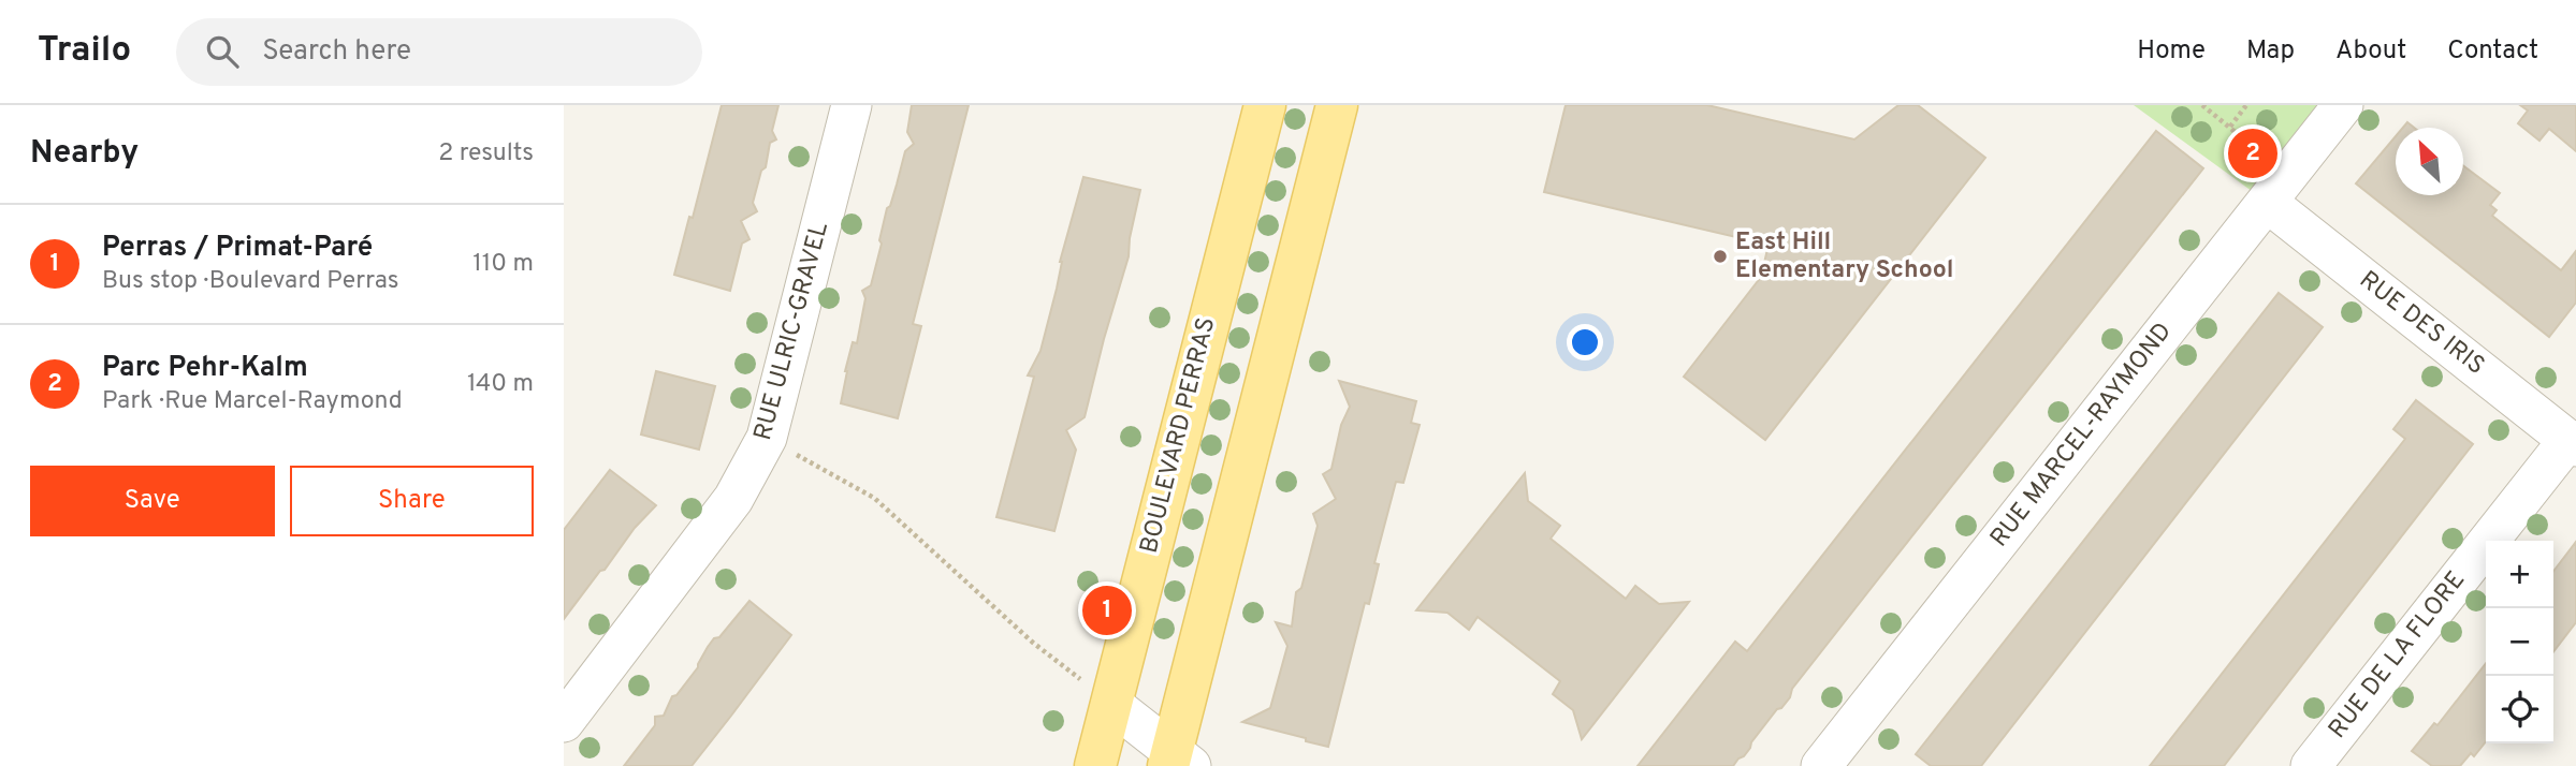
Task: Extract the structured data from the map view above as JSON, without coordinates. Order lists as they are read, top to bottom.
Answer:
{
  "streets": {
    "main road": ["BOULEVARD PERRAS"],
    "street": [
      "RUE DES IRIS",
      "RUE ULRIC-GRAVEL",
      "RUE MARCEL-RAYMOND",
      "RUE DE LA FLORE"
    ]
  },
  "crossings": [
    ["RUE DES IRIS", "RUE MARCEL-RAYMOND"],
    ["RUE DES IRIS", "RUE DE LA FLORE"]
  ],
  "places": ["East Hill Elementary School"],
  "north": "top left",
  "page": {
    "header": "Trailo",
    "search": "Search here",
    "nav": [
      "Home",
      "Map",
      "About",
      "Contact"
    ],
    "heading": ["Nearby", "2 results"],
    "pins": ["2", "1"],
    "list": [
      {
        "mark": "1",
        "name": "Perras / Primat-Paré",
        "note": "Bus stop · Boulevard Perras",
        "value": "110 m"
      },
      {
        "mark": "2",
        "name": "Parc Pehr-Kalm",
        "note": "Park · Rue Marcel-Raymond",
        "value": "140 m"
      }
    ],
    "buttons": ["Save", "Share"],
    "map_buttons": ["+", "−"]
  }
}
